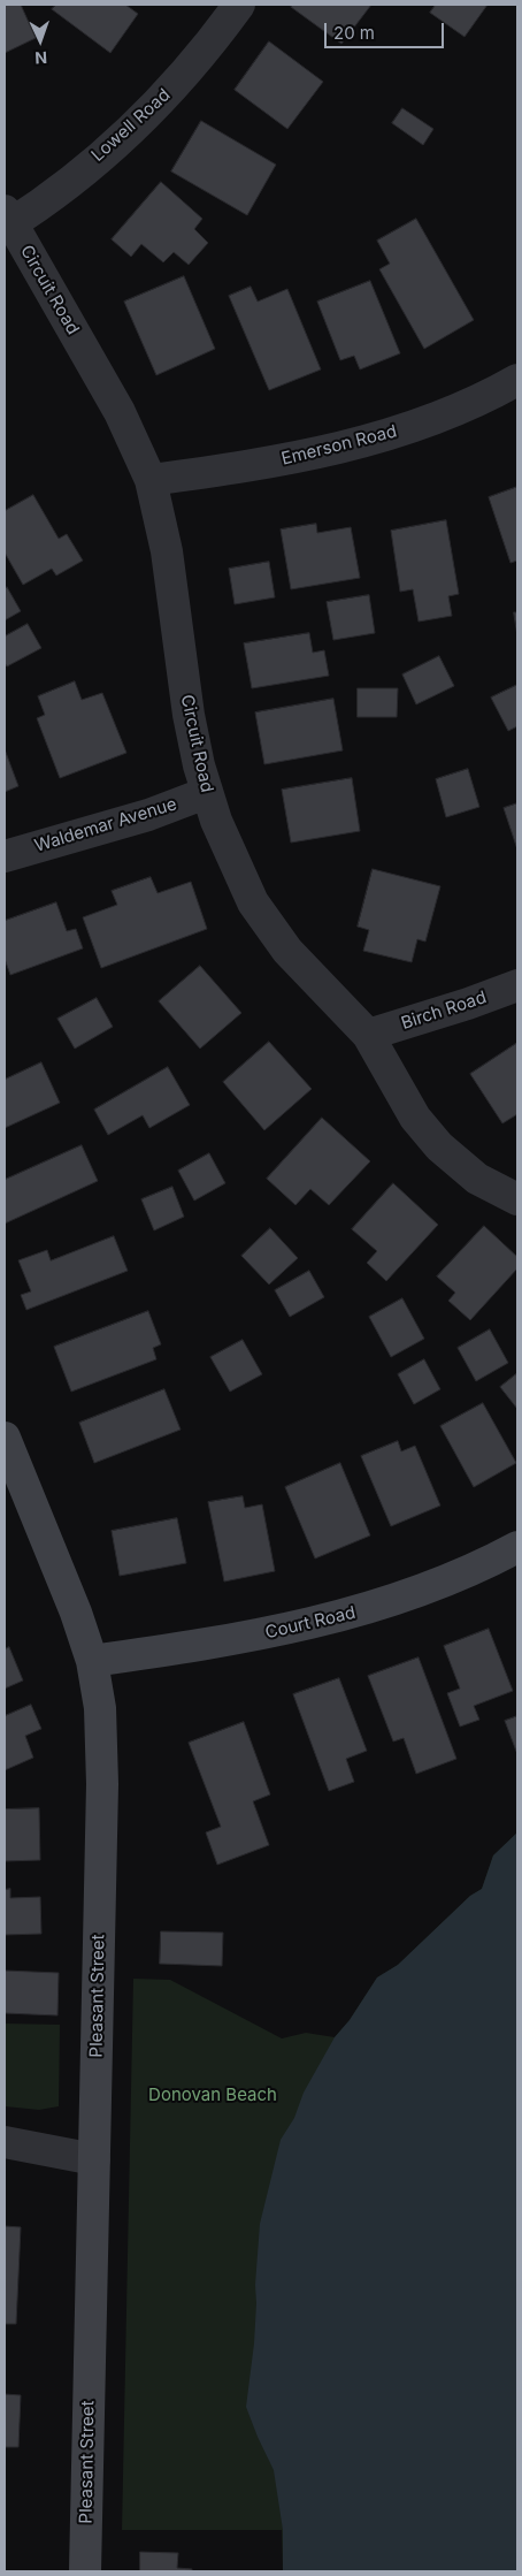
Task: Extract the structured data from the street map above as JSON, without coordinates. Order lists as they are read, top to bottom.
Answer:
{
  "streets": {
    "main road": ["Court Road", "Pleasant Street"],
    "street": [
      "Lowell Road",
      "Circuit Road",
      "Emerson Road",
      "Waldemar Avenue",
      "Birch Road"
    ]
  },
  "crossings": [
    ["Lowell Road", "Circuit Road"],
    ["Circuit Road", "Emerson Road"],
    ["Circuit Road", "Waldemar Avenue"],
    ["Circuit Road", "Birch Road"],
    ["Court Road", "Pleasant Street"]
  ],
  "parks": ["Donovan Beach"],
  "scale_bar": "20 m",
  "north": "bottom"
}
